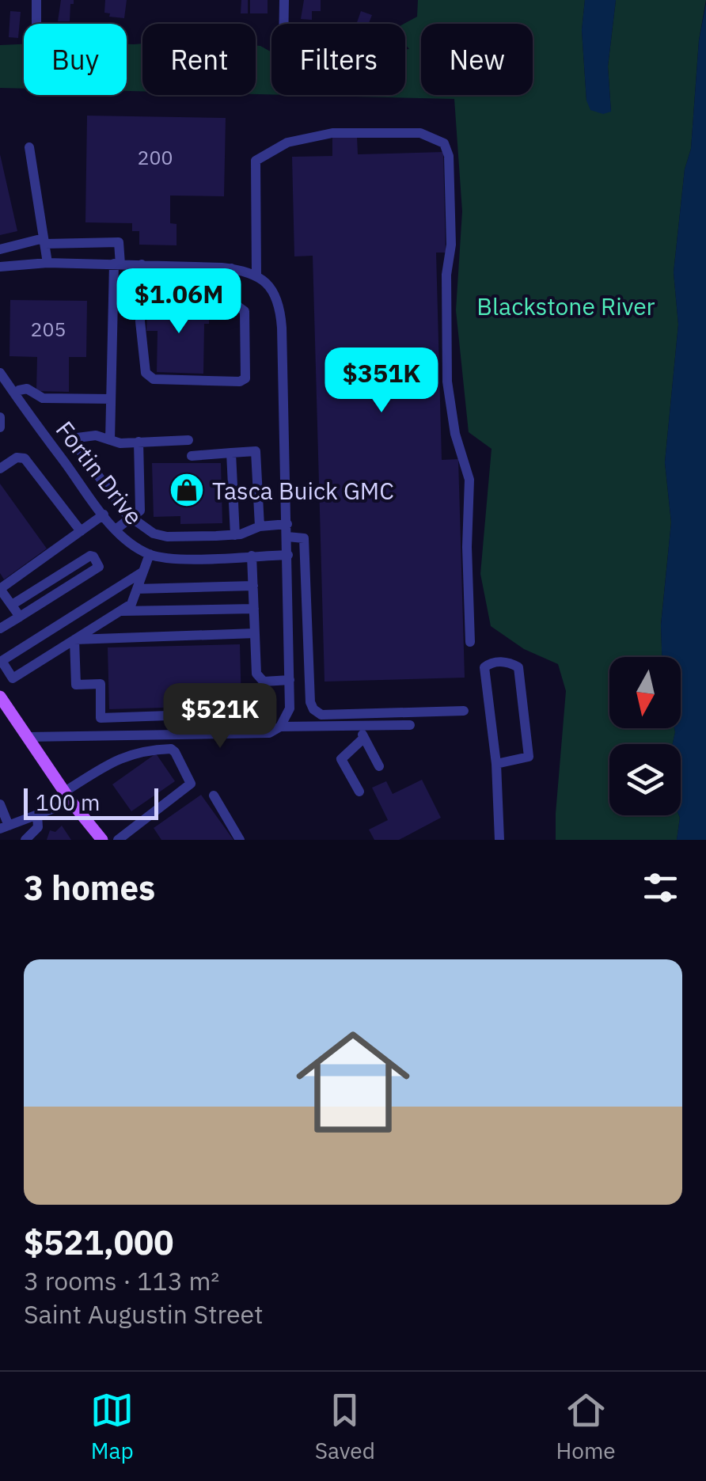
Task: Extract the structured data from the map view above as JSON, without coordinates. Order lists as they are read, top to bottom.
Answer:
{
  "streets": {
    "street": ["Fortin Drive"]
  },
  "parks": ["Blackstone River"],
  "places": {
    "shop": ["Tasca Buick GMC"]
  },
  "house_numbers": ["200", "205"],
  "scale_bar": "100 m",
  "north": "bottom",
  "page": {
    "chip": [
      "Buy",
      "Rent",
      "Filters",
      "New"
    ],
    "price": ["$1.06M", "$351K", "$521K"],
    "scale": "100 m",
    "heading": "3 homes",
    "list": [
      {
        "name": "$521,000",
        "note": "3 rooms · 113 m² · Saint Augustin Street"
      }
    ],
    "tabs": ["Map", "Saved", "Home"]
  }
}
